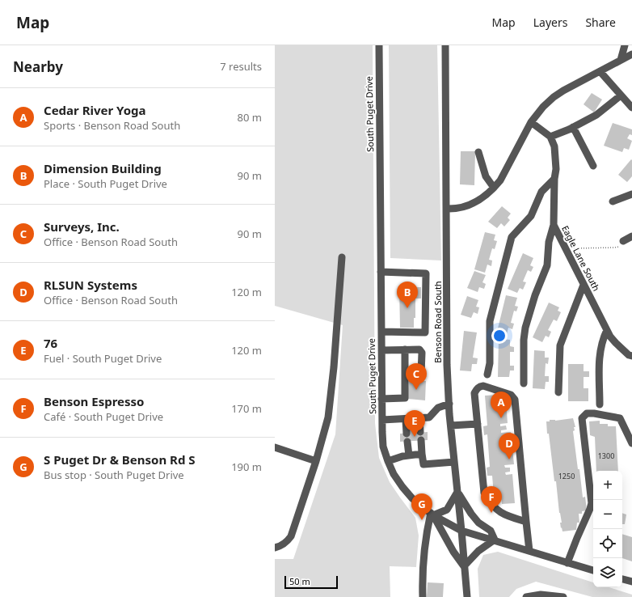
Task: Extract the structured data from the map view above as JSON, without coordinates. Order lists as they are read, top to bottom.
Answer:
{
  "streets": {
    "street": ["South Puget Drive", "Eagle Lane South", "Benson Road South"]
  },
  "crossings": [
    ["South Puget Drive", "Benson Road South"]
  ],
  "house_numbers": ["1300", "1250"],
  "scale_bar": "50 m",
  "page": {
    "header": "Map",
    "nav": ["Map", "Layers", "Share"],
    "heading": ["Nearby", "7 results"],
    "list": [
      {
        "mark": "A",
        "name": "Cedar River Yoga",
        "note": "Sports · Benson Road South",
        "value": "80 m"
      },
      {
        "mark": "B",
        "name": "Dimension Building",
        "note": "Place · South Puget Drive",
        "value": "90 m"
      },
      {
        "mark": "C",
        "name": "Surveys, Inc.",
        "note": "Office · Benson Road South",
        "value": "90 m"
      },
      {
        "mark": "D",
        "name": "RLSUN Systems",
        "note": "Office · Benson Road South",
        "value": "120 m"
      },
      {
        "mark": "E",
        "name": "76",
        "note": "Fuel · South Puget Drive",
        "value": "120 m"
      },
      {
        "mark": "F",
        "name": "Benson Espresso",
        "note": "Café · South Puget Drive",
        "value": "170 m"
      },
      {
        "mark": "G",
        "name": "S Puget Dr & Benson Rd S",
        "note": "Bus stop · South Puget Drive",
        "value": "190 m"
      }
    ],
    "pins": [
      "B",
      "C",
      "A",
      "E",
      "D",
      "F",
      "G"
    ],
    "map_buttons": ["+", "−"],
    "scale": "50 m"
  }
}
